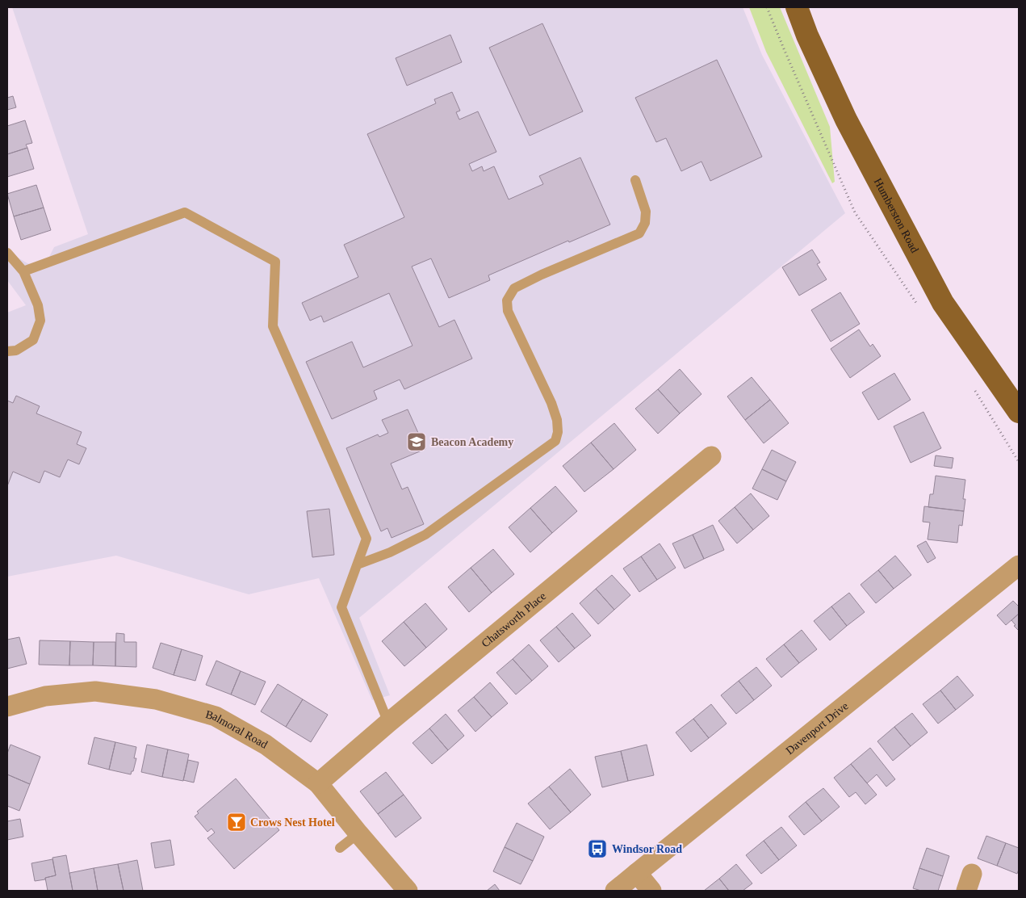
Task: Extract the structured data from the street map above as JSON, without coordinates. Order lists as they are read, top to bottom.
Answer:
{
  "streets": {
    "main road": ["Humberston Road"],
    "street": ["Chatsworth Place", "Davenport Drive", "Balmoral Road"]
  },
  "crossings": [
    ["Chatsworth Place", "Balmoral Road"]
  ],
  "places": {
    "school or university": ["Beacon Academy"],
    "bar": ["Crows Nest Hotel"],
    "bus stop": ["Windsor Road"]
  }
}
